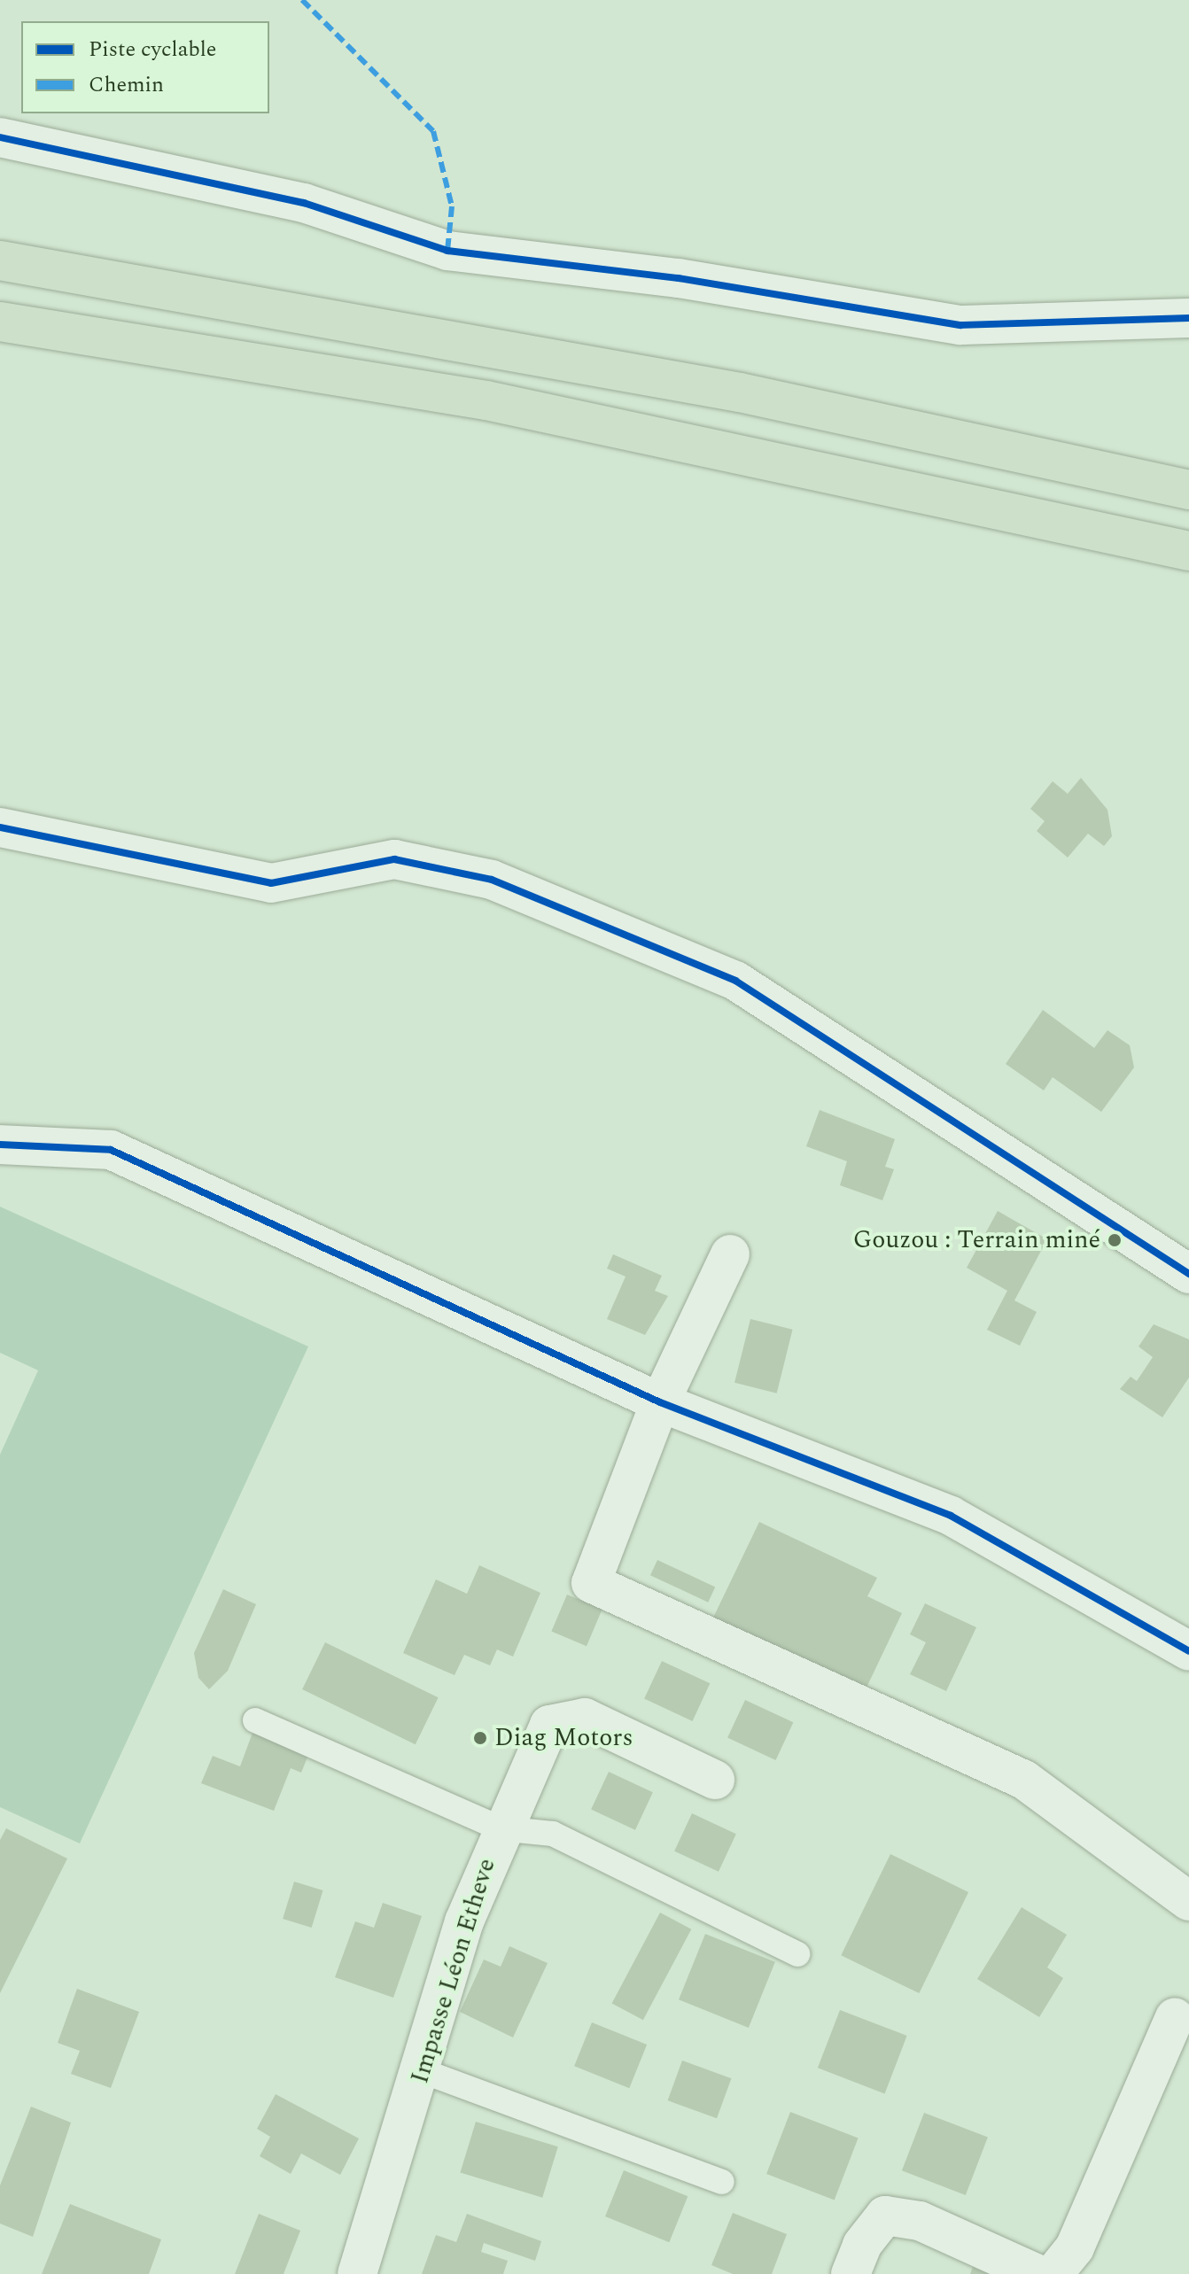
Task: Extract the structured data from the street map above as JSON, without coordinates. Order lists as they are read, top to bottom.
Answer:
{
  "streets": {
    "street": ["Impasse Léon Etheve"]
  },
  "places": ["Gouzou : Terrain miné", "Diag Motors"],
  "legend": ["Piste cyclable", "Chemin"]
}
